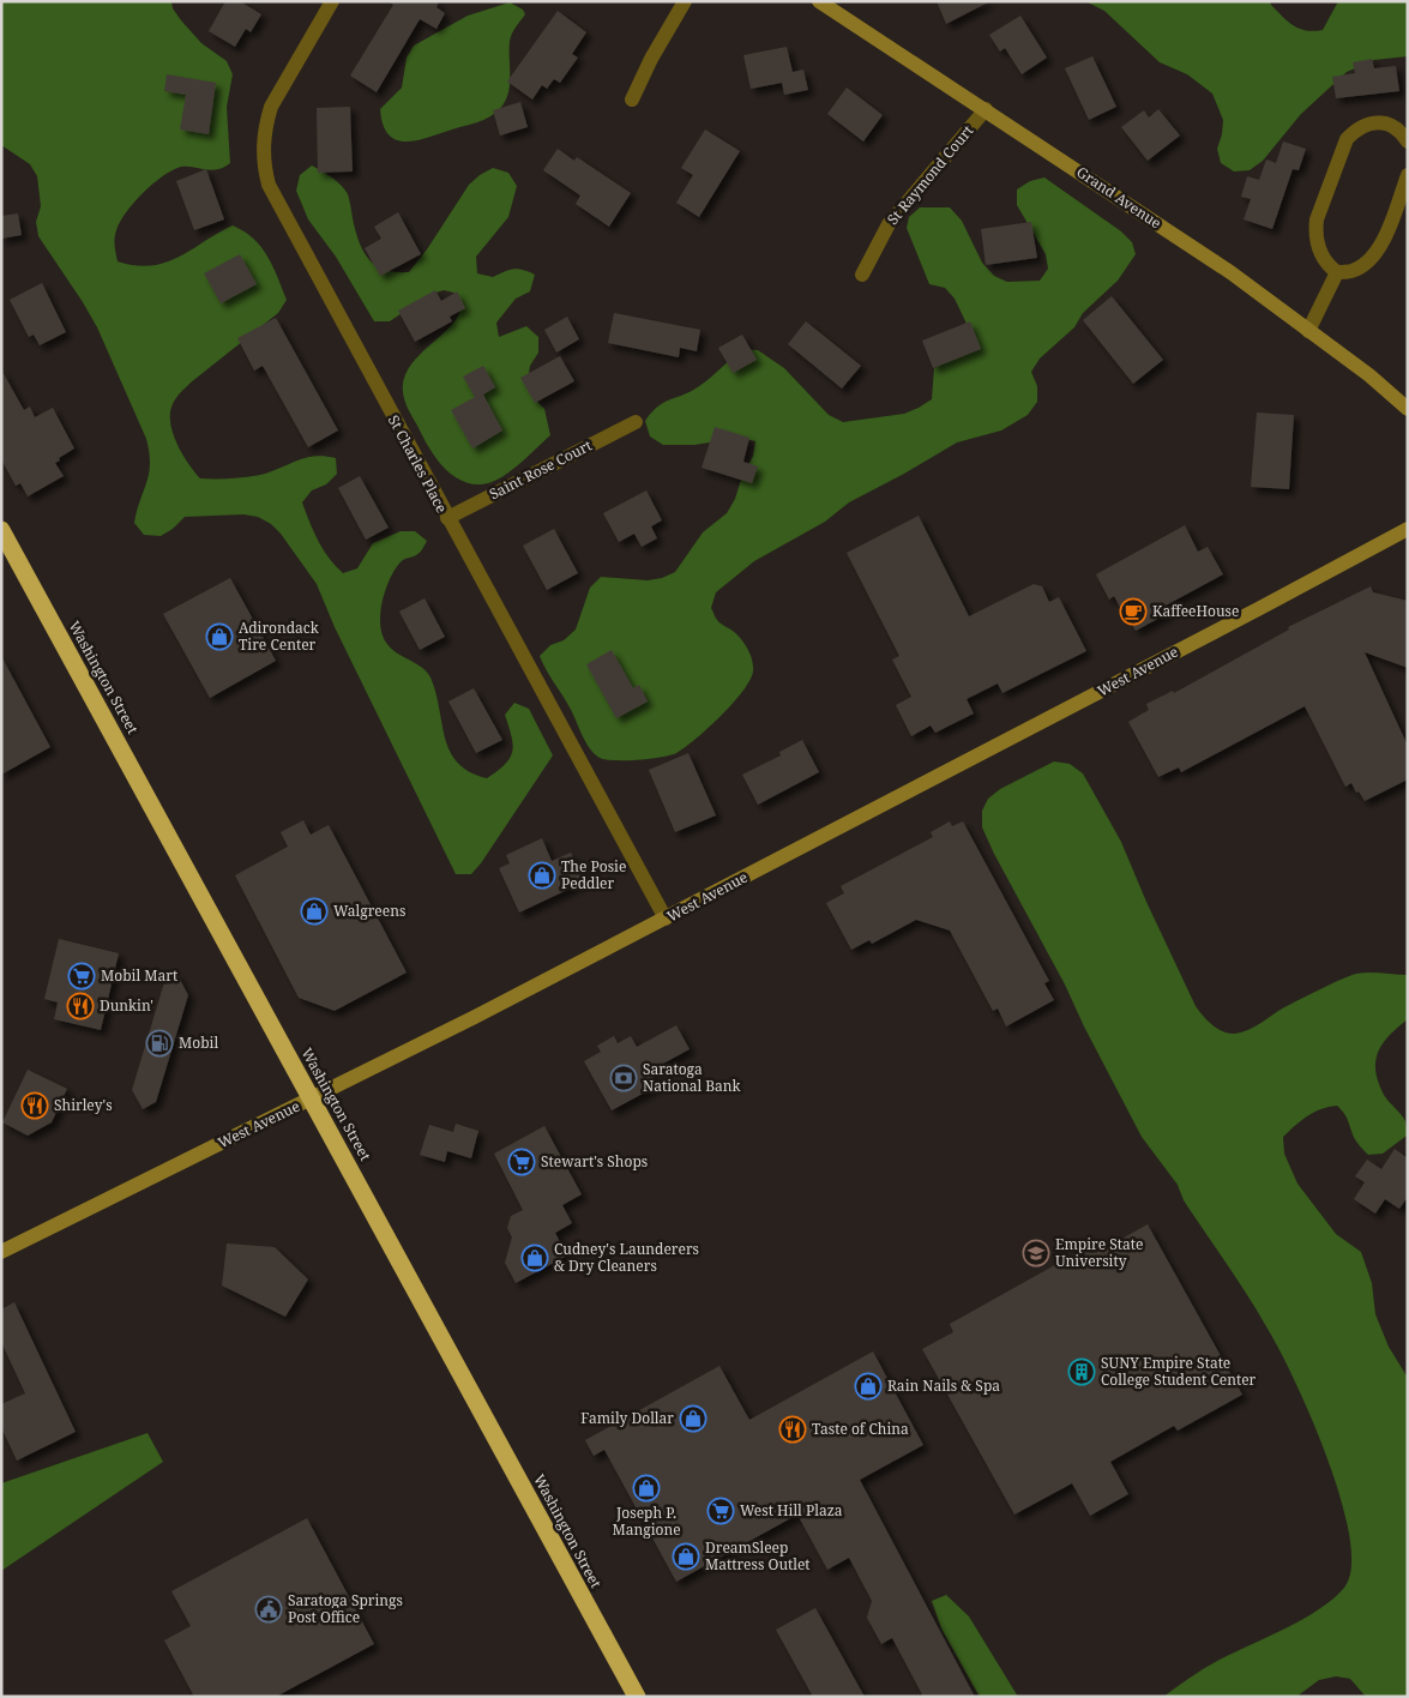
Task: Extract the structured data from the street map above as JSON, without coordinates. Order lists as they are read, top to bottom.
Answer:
{
  "streets": {
    "highway": ["Washington Street"],
    "street": [
      "St Raymond Court",
      "Grand Avenue",
      "St Charles Place",
      "Saint Rose Court",
      "West Avenue"
    ]
  },
  "crossings": [
    ["St Raymond Court", "Grand Avenue"],
    ["St Charles Place", "Saint Rose Court"],
    ["St Charles Place", "West Avenue"],
    ["West Avenue", "Washington Street"]
  ],
  "places": {
    "cafe": ["KaffeeHouse"],
    "shop": [
      "Adirondack Tire Center",
      "The Posie Peddler",
      "Walgreens",
      "Cudney's Launderers & Dry Cleaners",
      "Rain Nails & Spa",
      "Family Dollar",
      "Joseph P. Mangione",
      "DreamSleep Mattress Outlet"
    ],
    "supermarket": ["Mobil Mart", "Stewart's Shops", "West Hill Plaza"],
    "restaurant": ["Dunkin'", "Shirley's", "Taste of China"],
    "fuel station": ["Mobil"],
    "bank": ["Saratoga National Bank"],
    "school or university": ["Empire State University"],
    "building": ["SUNY Empire State College Student Center"],
    "public building": ["Saratoga Springs Post Office"]
  }
}
